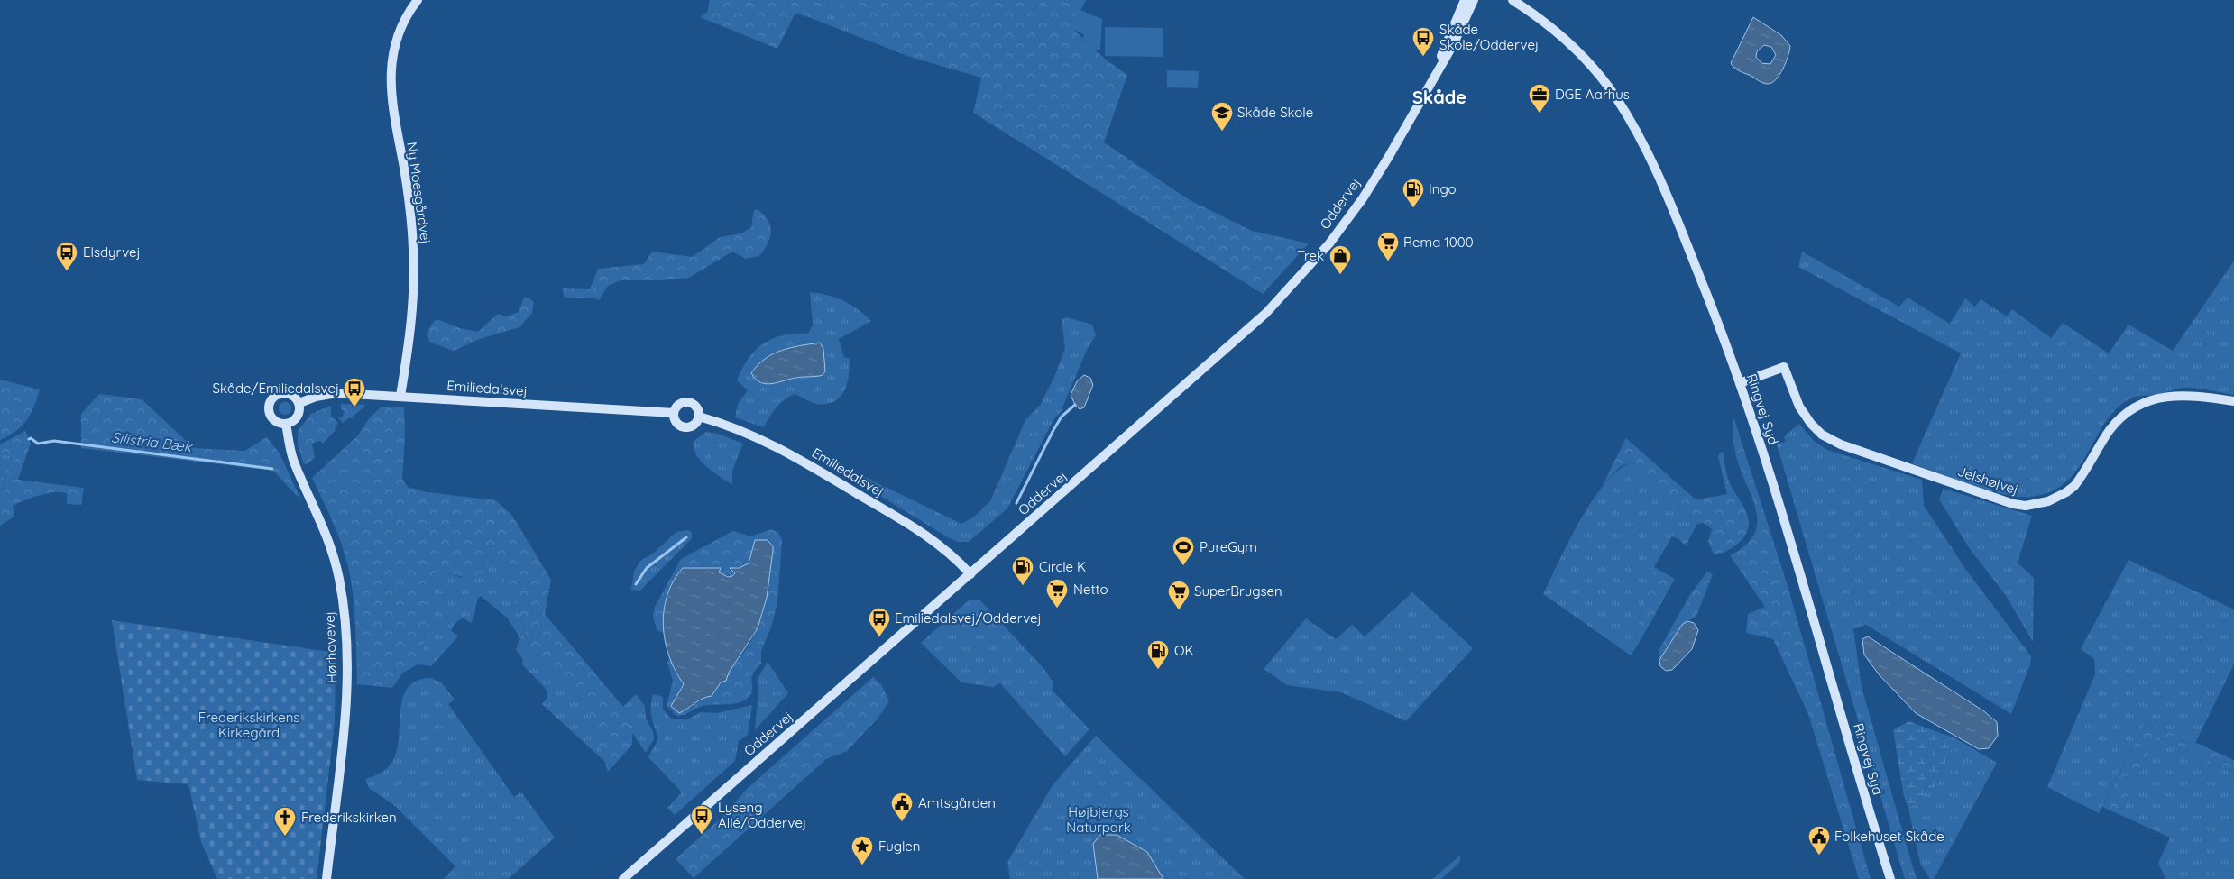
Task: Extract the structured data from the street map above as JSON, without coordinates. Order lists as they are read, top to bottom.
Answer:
{
  "streets": {
    "street": [
      "Ny Moesgårdvej",
      "Oddervej",
      "Emiliedalsvej",
      "Ringvej Syd",
      "Jelshøjvej",
      "Hørhavevej"
    ]
  },
  "crossings": [
    ["Ny Moesgårdvej", "Emiliedalsvej"],
    ["Oddervej", "Emiliedalsvej"],
    ["Emiliedalsvej", "Hørhavevej"],
    ["Ringvej Syd", "Jelshøjvej"]
  ],
  "districts": ["Skåde"],
  "water": ["Silistria Bæk"],
  "parks": ["Frederikskirkens Kirkegård", "Højbjergs Naturpark"],
  "places": {
    "bus stop": [
      "Skåde Skole/Oddervej",
      "Elsdyrvej",
      "Skåde/Emiliedalsvej",
      "Emiliedalsvej/Oddervej",
      "Lyseng Allé/Oddervej"
    ],
    "office": ["DGE Aarhus"],
    "school or university": ["Skåde Skole"],
    "fuel station": ["Ingo", "Circle K", "OK"],
    "supermarket": ["Rema 1000", "Netto", "SuperBrugsen"],
    "shop": ["Trek"],
    "sports": ["PureGym"],
    "public building": ["Amtsgården", "Folkehuset Skåde"],
    "church": ["Frederikskirken"],
    "place": ["Fuglen"]
  }
}
